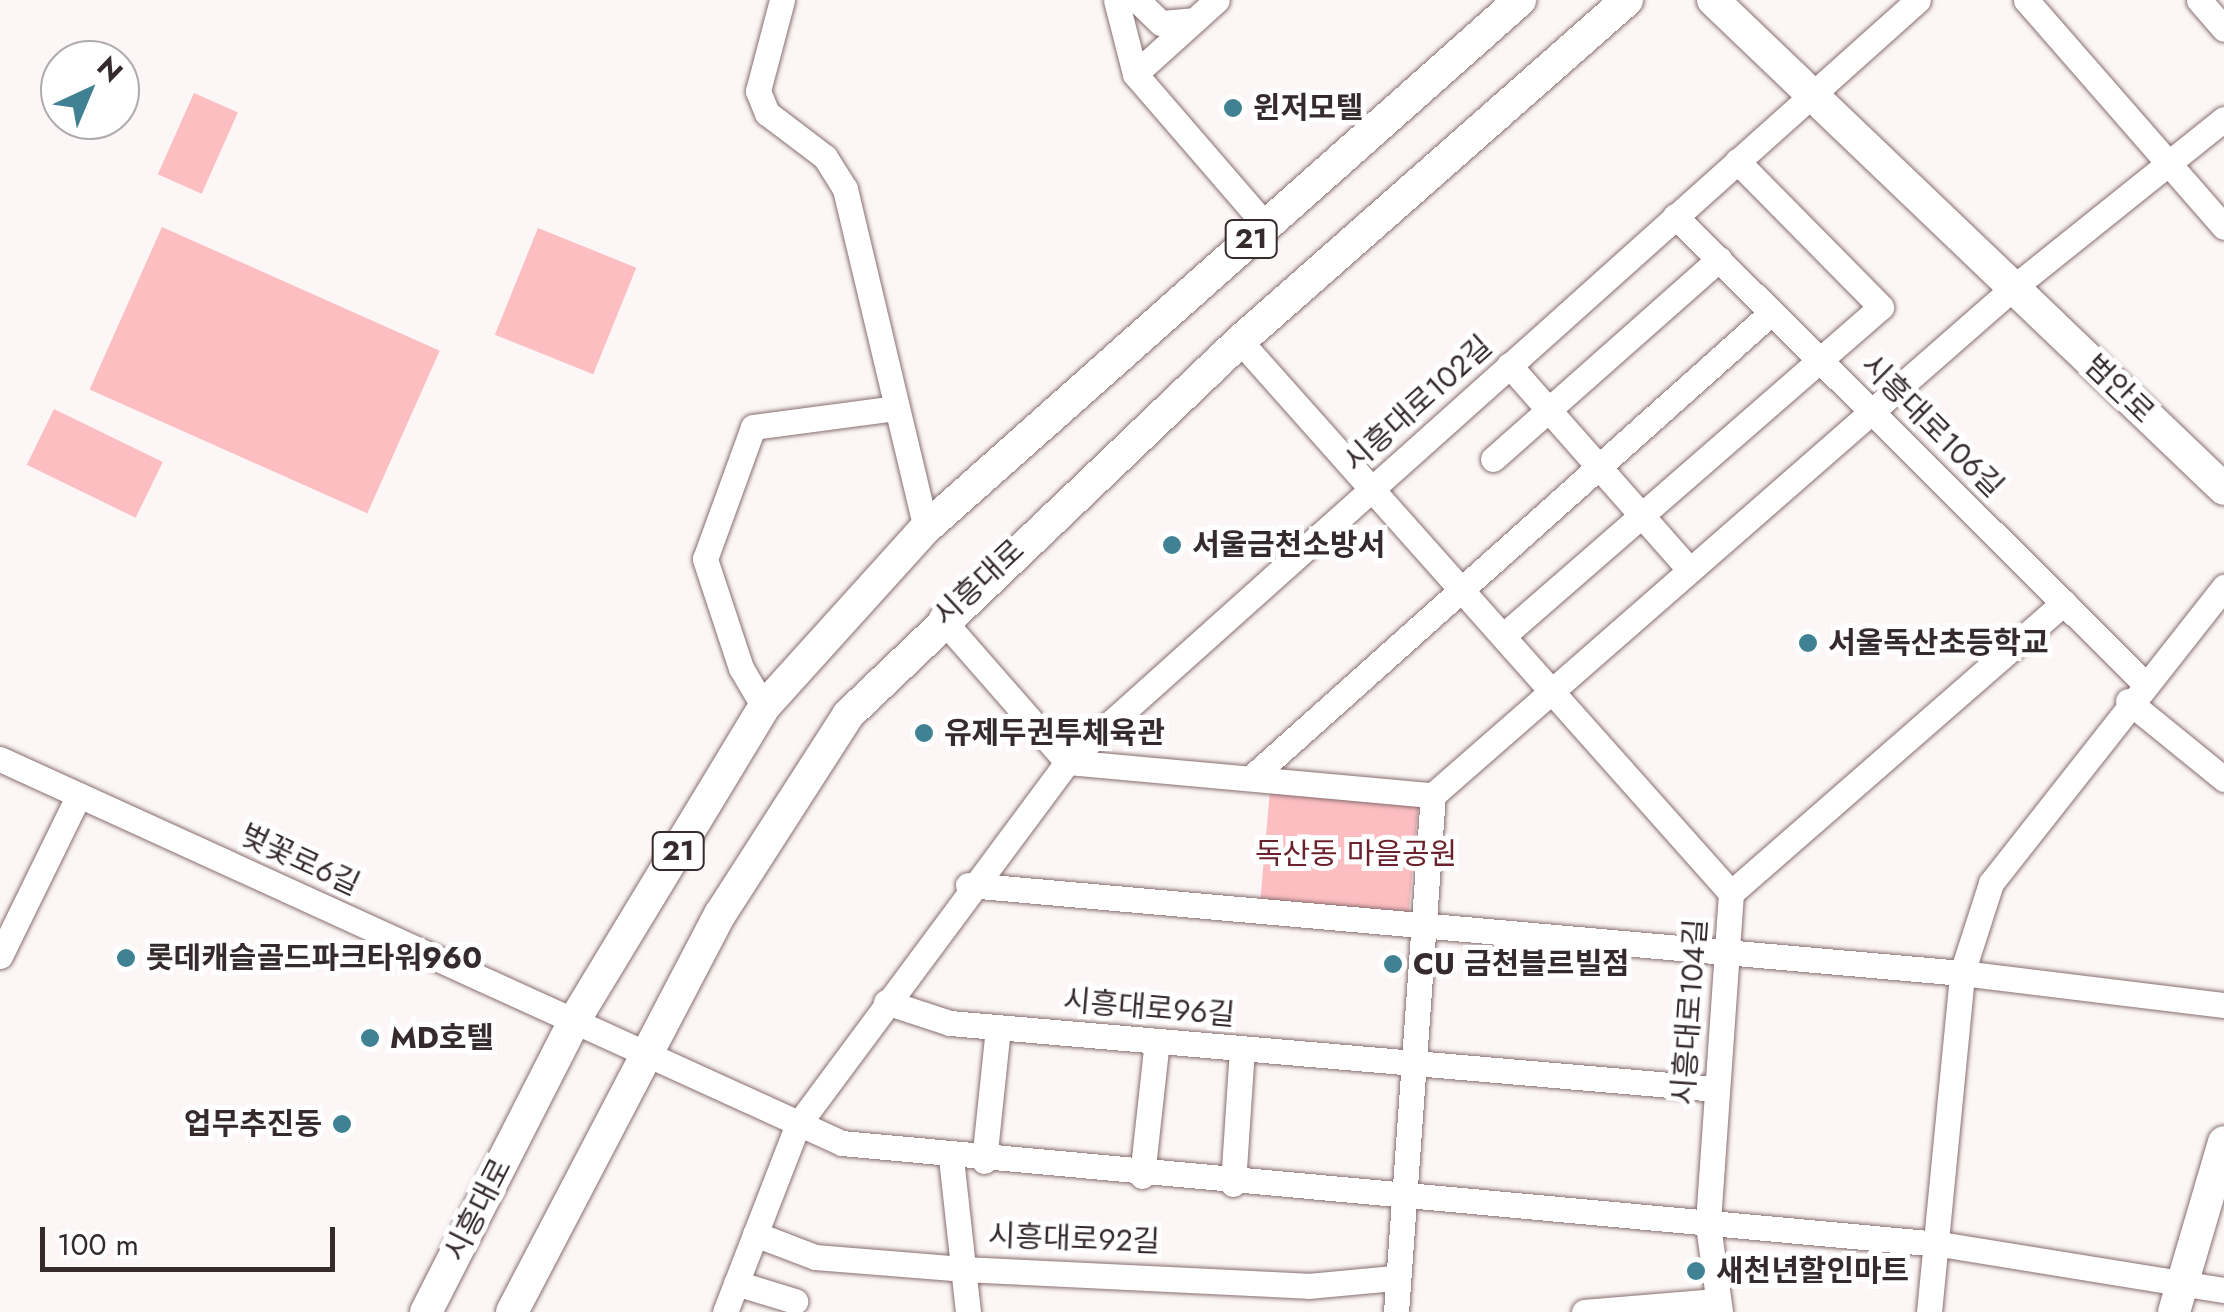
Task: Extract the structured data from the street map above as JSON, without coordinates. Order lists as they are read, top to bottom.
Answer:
{
  "streets": {
    "main road": ["21", "범안로", "시흥대로"],
    "street": [
      "시흥대로102길",
      "시흥대로106길",
      "벚꽃로6길",
      "시흥대로96길",
      "시흥대로104길",
      "시흥대로92길"
    ]
  },
  "crossings": [
    ["범안로", "시흥대로102길"],
    ["시흥대로102길", "시흥대로106길"],
    ["시흥대로102길", "시흥대로104길"],
    ["시흥대로", "벚꽃로6길"],
    ["시흥대로", "시흥대로104길"],
    ["벚꽃로6길", "시흥대로104길"],
    ["시흥대로96길", "시흥대로104길"]
  ],
  "parks": ["독산동 마을공원"],
  "places": [
    "윈저모텔",
    "서울금천소방서",
    "서울독산초등학교",
    "유제두권투체육관",
    "롯데캐슬골드파크타워960",
    "CU 금천블르빌점",
    "MD호텔",
    "업무추진동",
    "새천년할인마트"
  ],
  "scale_bar": "100 m",
  "north": "top right"
}
